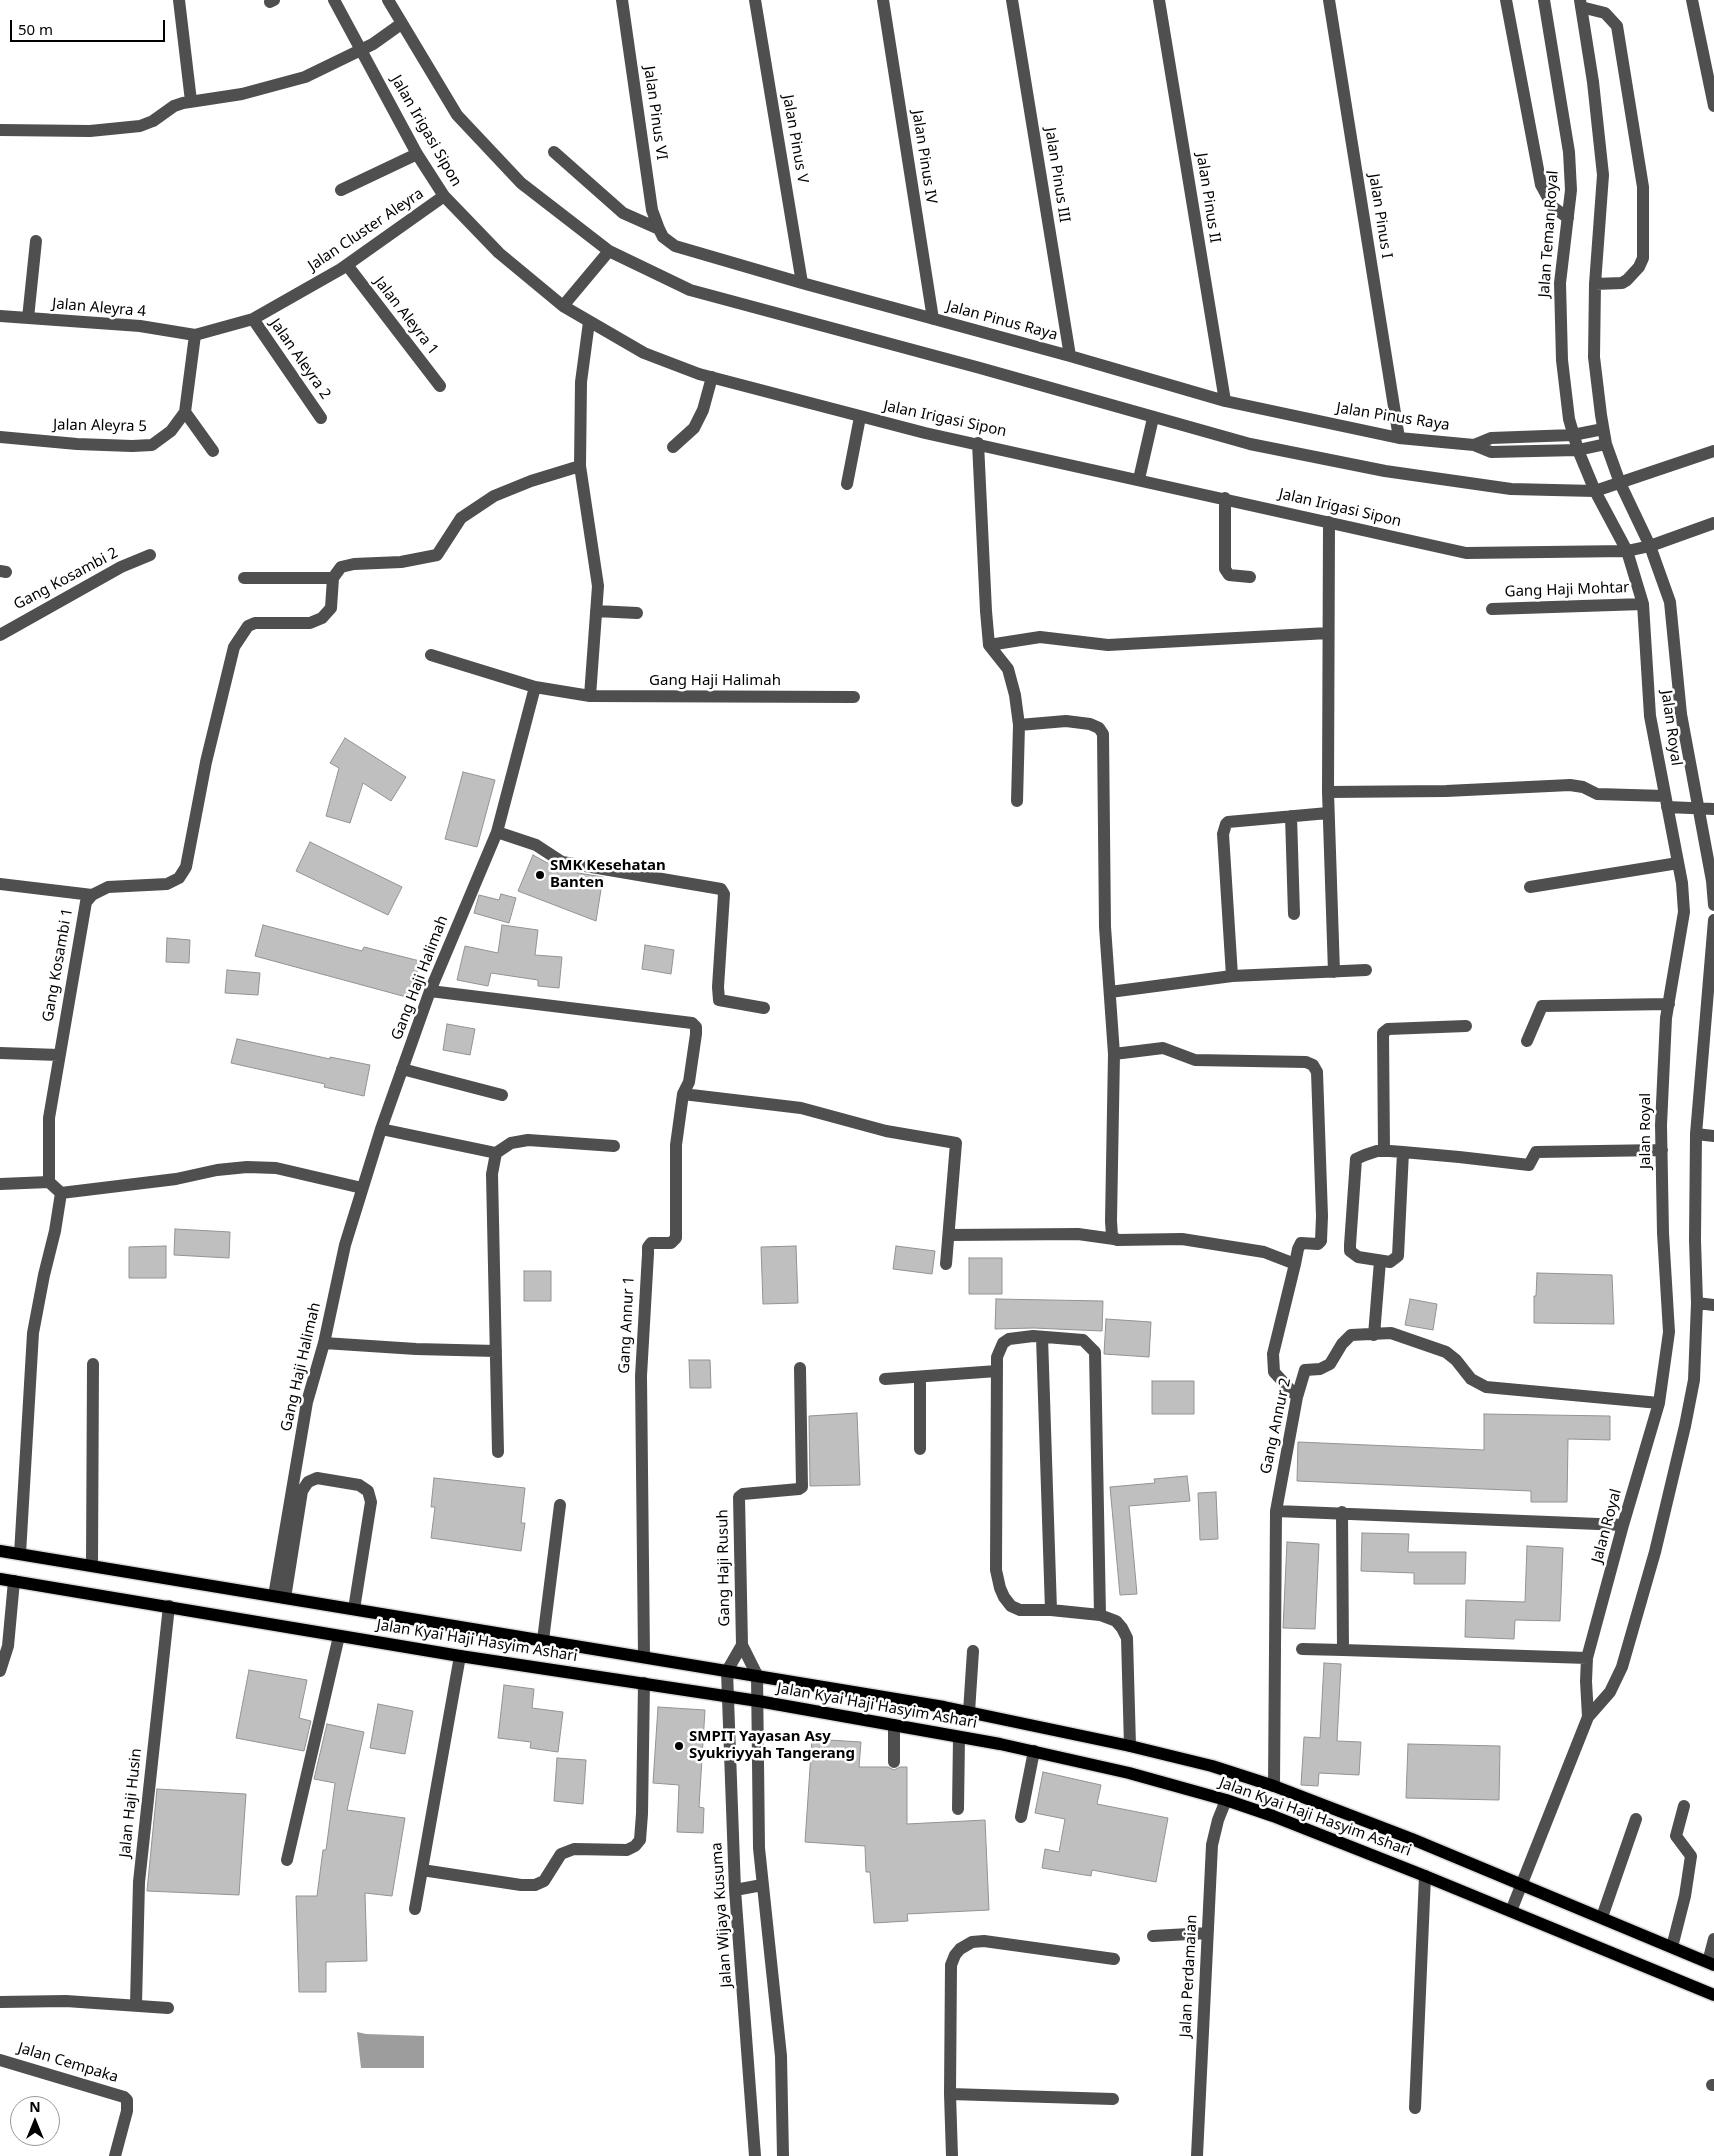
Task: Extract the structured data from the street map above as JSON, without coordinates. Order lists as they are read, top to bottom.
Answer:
{
  "streets": {
    "main road": ["Jalan Kyai Haji Hasyim Ashari"],
    "street": [
      "Jalan Pinus VI",
      "Jalan Irigasi Sipon",
      "Jalan Pinus V",
      "Jalan Pinus IV",
      "Jalan Pinus III",
      "Jalan Pinus II",
      "Jalan Pinus I",
      "Jalan Cluster Aleyra",
      "Jalan Teman Royal",
      "Jalan Aleyra 4",
      "Jalan Aleyra 1",
      "Jalan Pinus Raya",
      "Jalan Aleyra 2",
      "Jalan Aleyra 5",
      "Gang Kosambi 2",
      "Gang Haji Mohtar",
      "Gang Haji Halimah",
      "Jalan Royal",
      "Gang Kosambi 1",
      "Gang Annur 1",
      "Gang Annur 2",
      "Gang Haji Rusuh",
      "Jalan Haji Husin",
      "Jalan Wijaya Kusuma",
      "Jalan Perdamaian",
      "Jalan Cempaka"
    ]
  },
  "crossings": [
    ["Jalan Pinus VI", "Jalan Pinus Raya"],
    ["Jalan Irigasi Sipon", "Jalan Cluster Aleyra"],
    ["Jalan Irigasi Sipon", "Jalan Teman Royal"],
    ["Jalan Irigasi Sipon", "Jalan Royal"],
    ["Jalan Pinus V", "Jalan Pinus Raya"],
    ["Jalan Pinus IV", "Jalan Pinus Raya"],
    ["Jalan Pinus III", "Jalan Pinus Raya"],
    ["Jalan Pinus II", "Jalan Pinus Raya"],
    ["Jalan Pinus I", "Jalan Pinus Raya"],
    ["Jalan Cluster Aleyra", "Jalan Aleyra 4"],
    ["Jalan Cluster Aleyra", "Jalan Aleyra 1"],
    ["Jalan Cluster Aleyra", "Jalan Aleyra 2"],
    ["Jalan Teman Royal", "Jalan Pinus Raya"],
    ["Jalan Teman Royal", "Jalan Royal"],
    ["Gang Haji Mohtar", "Jalan Royal"],
    ["Gang Haji Halimah", "Gang Annur 1"],
    ["Gang Haji Halimah", "Jalan Kyai Haji Hasyim Ashari"],
    ["Jalan Royal", "Gang Annur 2"],
    ["Jalan Royal", "Jalan Kyai Haji Hasyim Ashari"],
    ["Gang Annur 1", "Jalan Kyai Haji Hasyim Ashari"],
    ["Gang Annur 2", "Jalan Kyai Haji Hasyim Ashari"],
    ["Gang Haji Rusuh", "Jalan Kyai Haji Hasyim Ashari"],
    ["Gang Haji Rusuh", "Jalan Wijaya Kusuma"],
    ["Jalan Kyai Haji Hasyim Ashari", "Jalan Haji Husin"],
    ["Jalan Kyai Haji Hasyim Ashari", "Jalan Wijaya Kusuma"],
    ["Jalan Kyai Haji Hasyim Ashari", "Jalan Perdamaian"]
  ],
  "places": ["SMK Kesehatan Banten", "SMPIT Yayasan Asy Syukriyyah Tangerang"],
  "scale_bar": "50 m",
  "north": "top"
}
